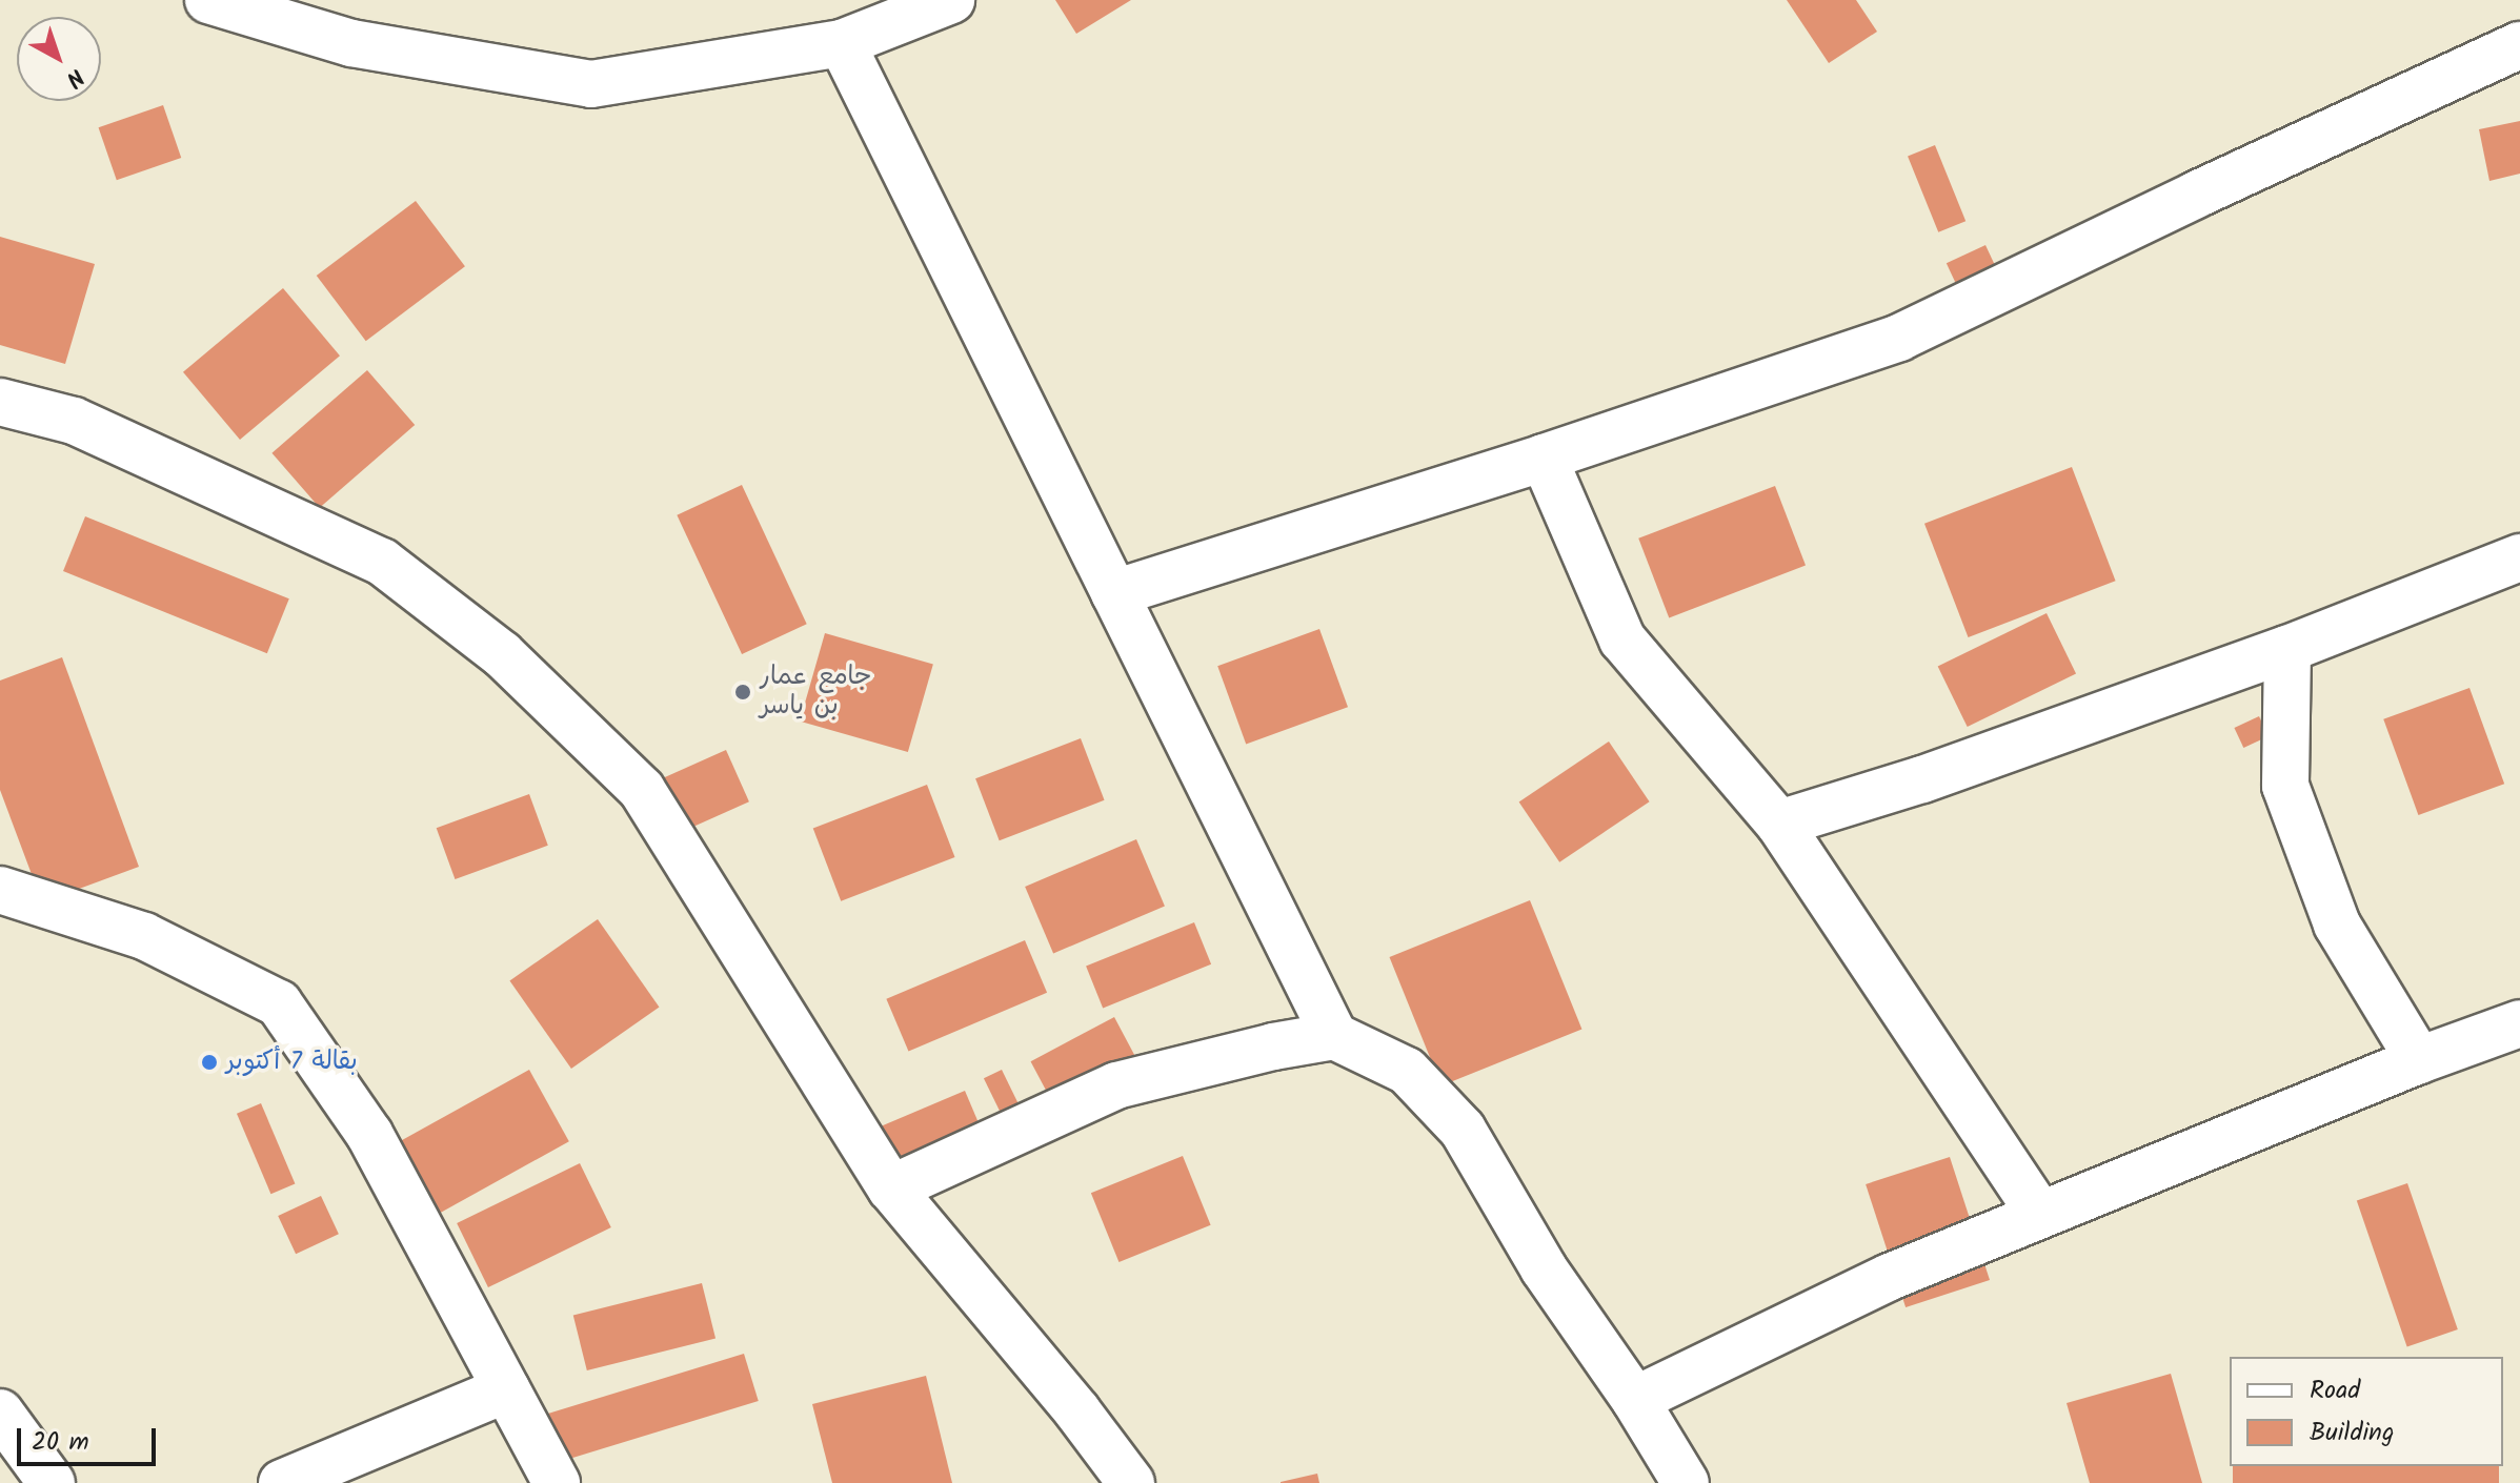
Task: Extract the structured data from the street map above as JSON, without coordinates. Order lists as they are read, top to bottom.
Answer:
{
  "places": ["جامع عمار بن ياسر", "بقالة 7 أكتوبر"],
  "legend": ["Road", "Building"],
  "scale_bar": "20 m",
  "north": "bottom right"
}
